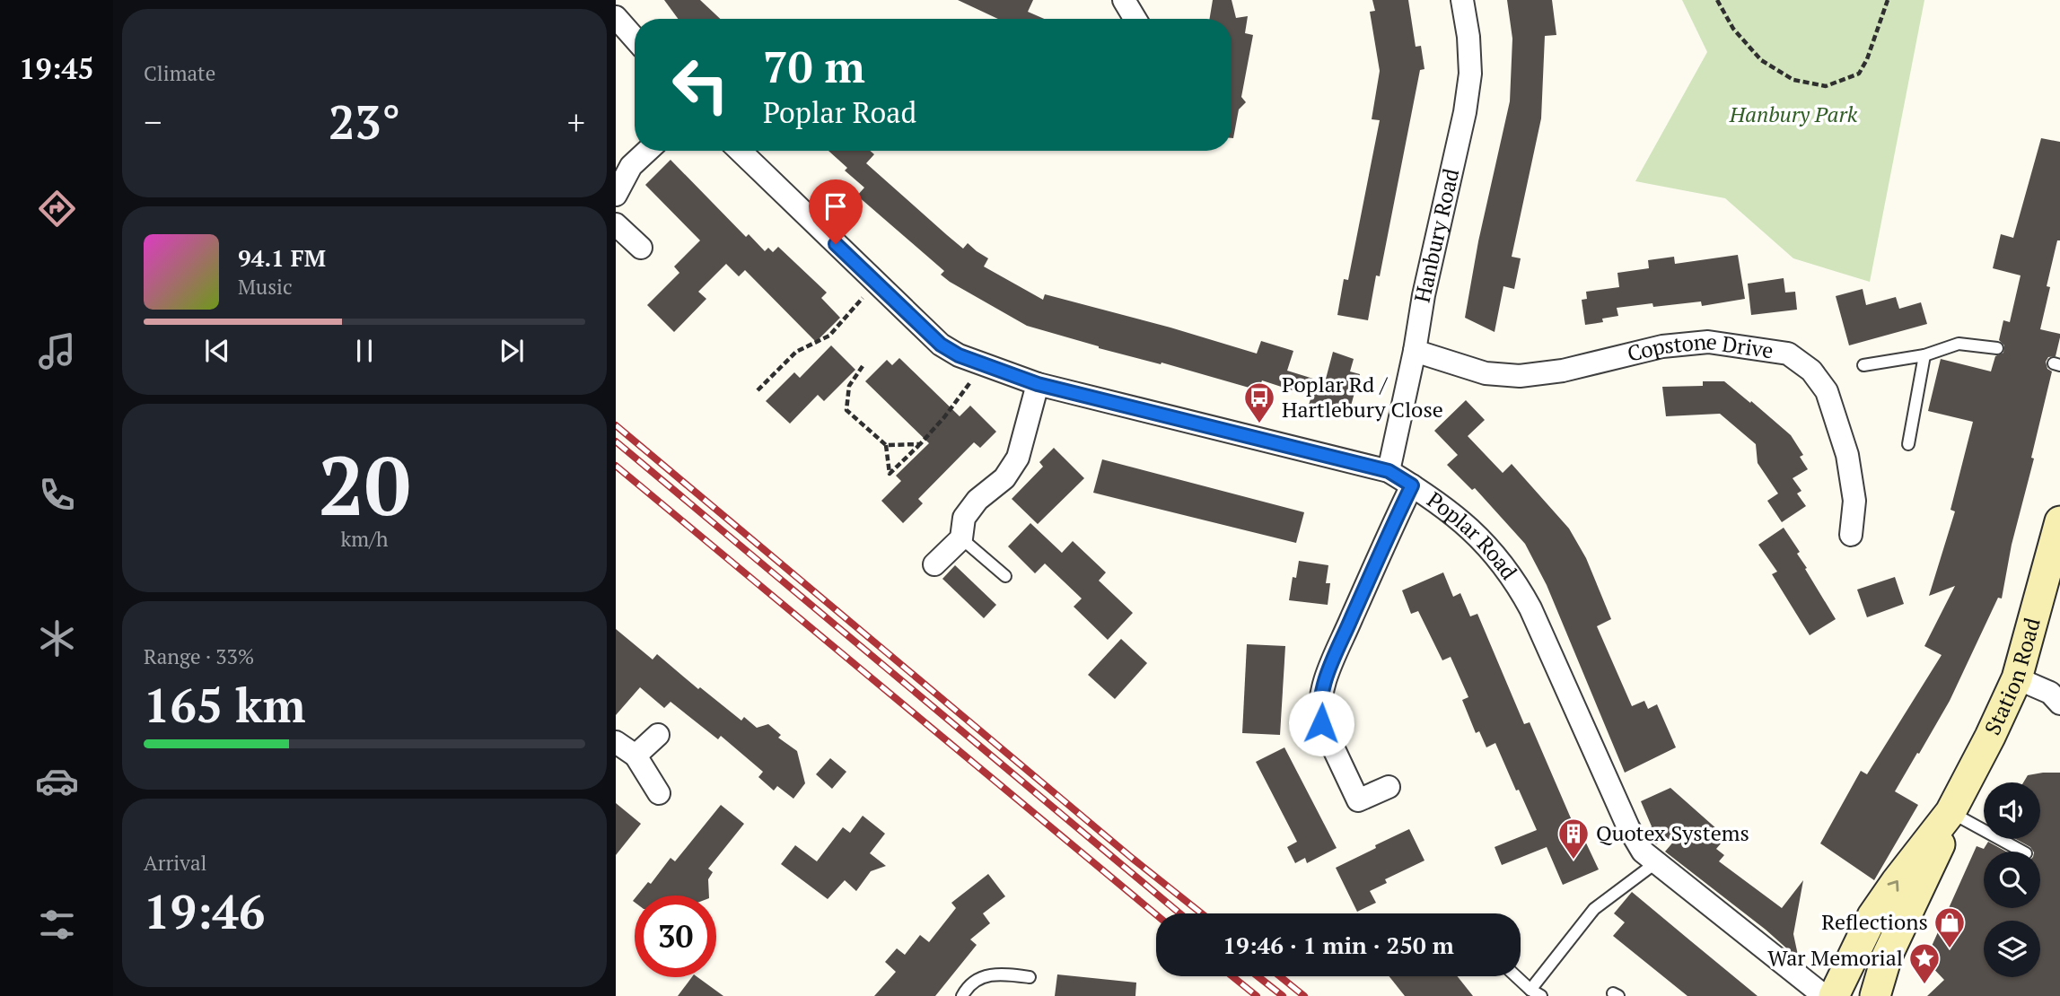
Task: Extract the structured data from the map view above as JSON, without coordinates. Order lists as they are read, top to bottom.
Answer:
{
  "streets": {
    "main road": ["Station Road"],
    "street": ["Hanbury Road", "Copstone Drive", "Poplar Road"]
  },
  "crossings": [
    ["Hanbury Road", "Copstone Drive"],
    ["Hanbury Road", "Poplar Road"]
  ],
  "parks": ["Hanbury Park"],
  "places": {
    "bus stop": ["Poplar Rd / Hartlebury Close"],
    "building": ["Quotex Systems"],
    "shop": ["Reflections"],
    "place": ["War Memorial"]
  },
  "page": {
    "tabs": "19:45",
    "tile": [
      "Climate",
      ["20", "km/h"],
      ["Range · 33%", "165 km"],
      ["Arrival", "19:46"]
    ],
    "turn": ["70 m", "Poplar Road"],
    "heat": ["−", "23°", "+"],
    "song": ["94.1 FM", "Music"],
    "limit": "30",
    "trip": "19:46 · 1 min · 250 m"
  }
}
